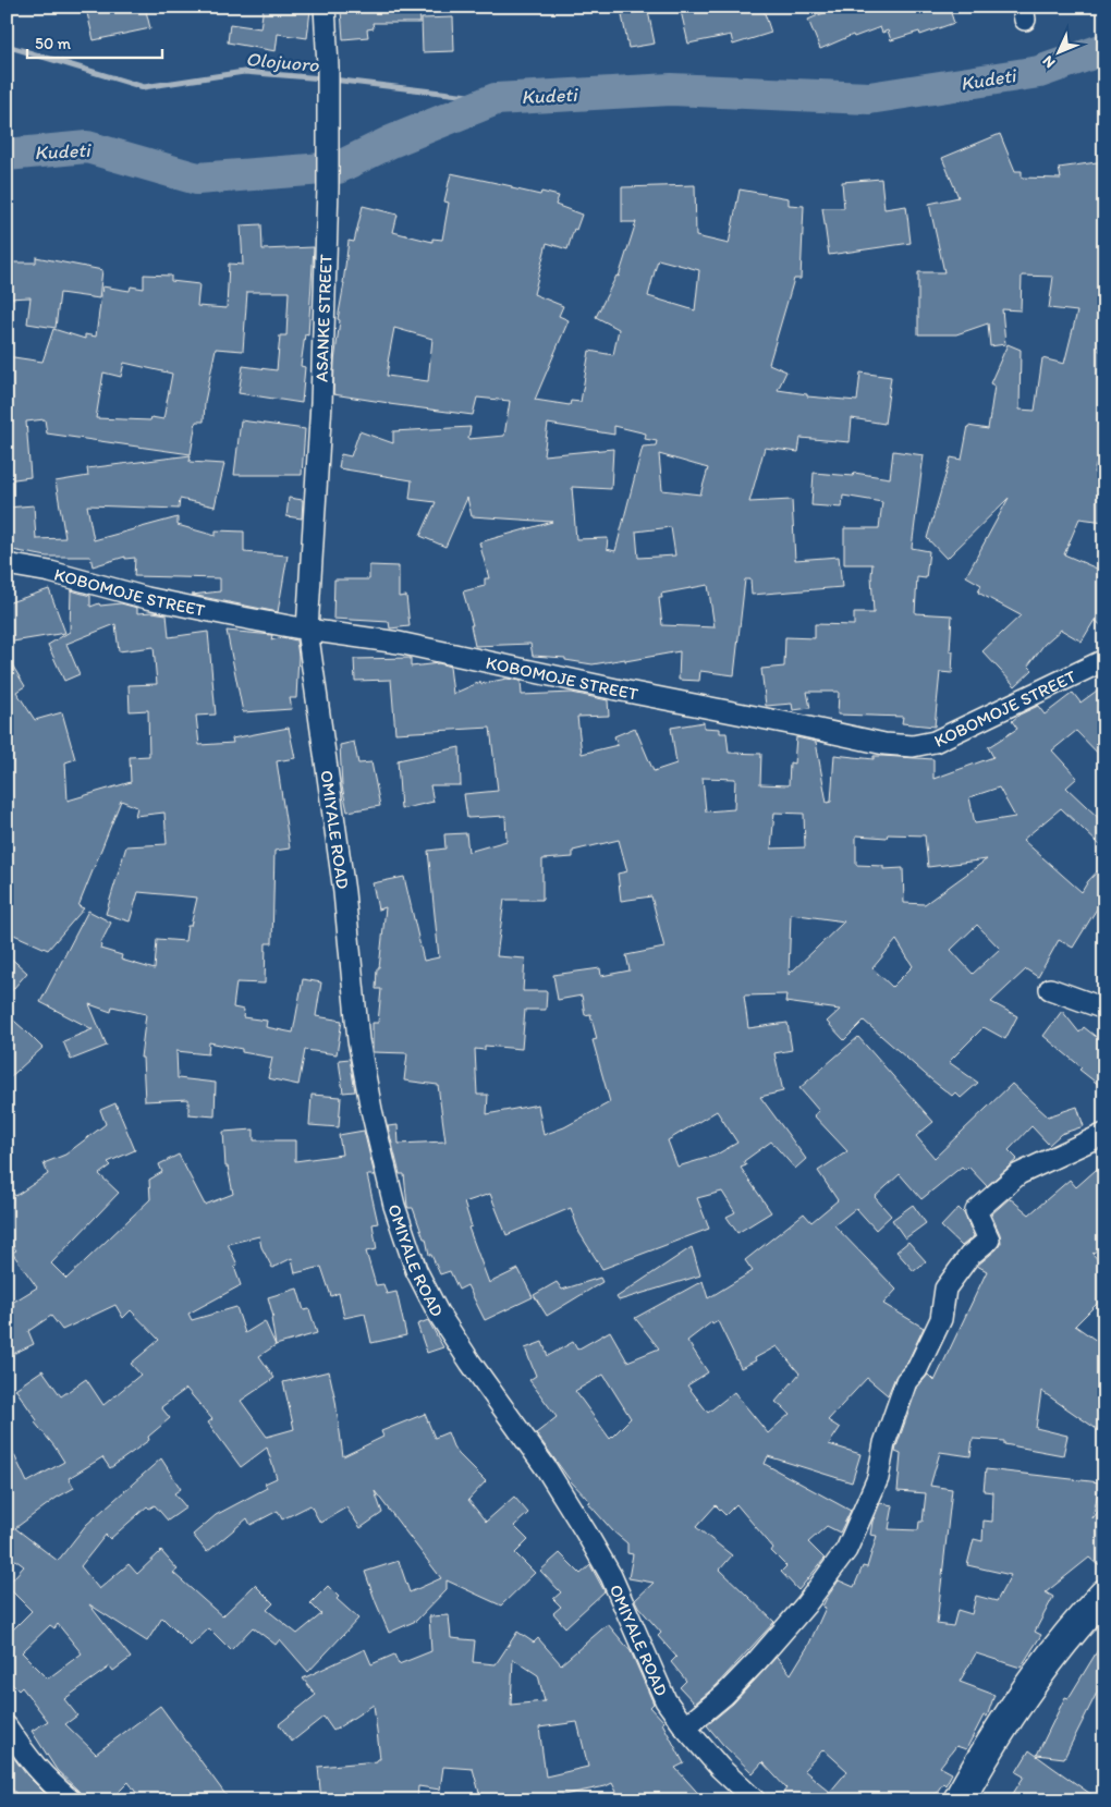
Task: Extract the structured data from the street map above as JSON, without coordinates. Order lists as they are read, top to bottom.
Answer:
{
  "streets": {
    "street": ["ASANKE STREET", "KOBOMOJE STREET", "OMIYALE ROAD"]
  },
  "crossings": [
    ["ASANKE STREET", "KOBOMOJE STREET"],
    ["ASANKE STREET", "OMIYALE ROAD"],
    ["KOBOMOJE STREET", "OMIYALE ROAD"]
  ],
  "water": ["Olojuoro", "Kudeti"],
  "scale_bar": "50 m",
  "north": "bottom left"
}
